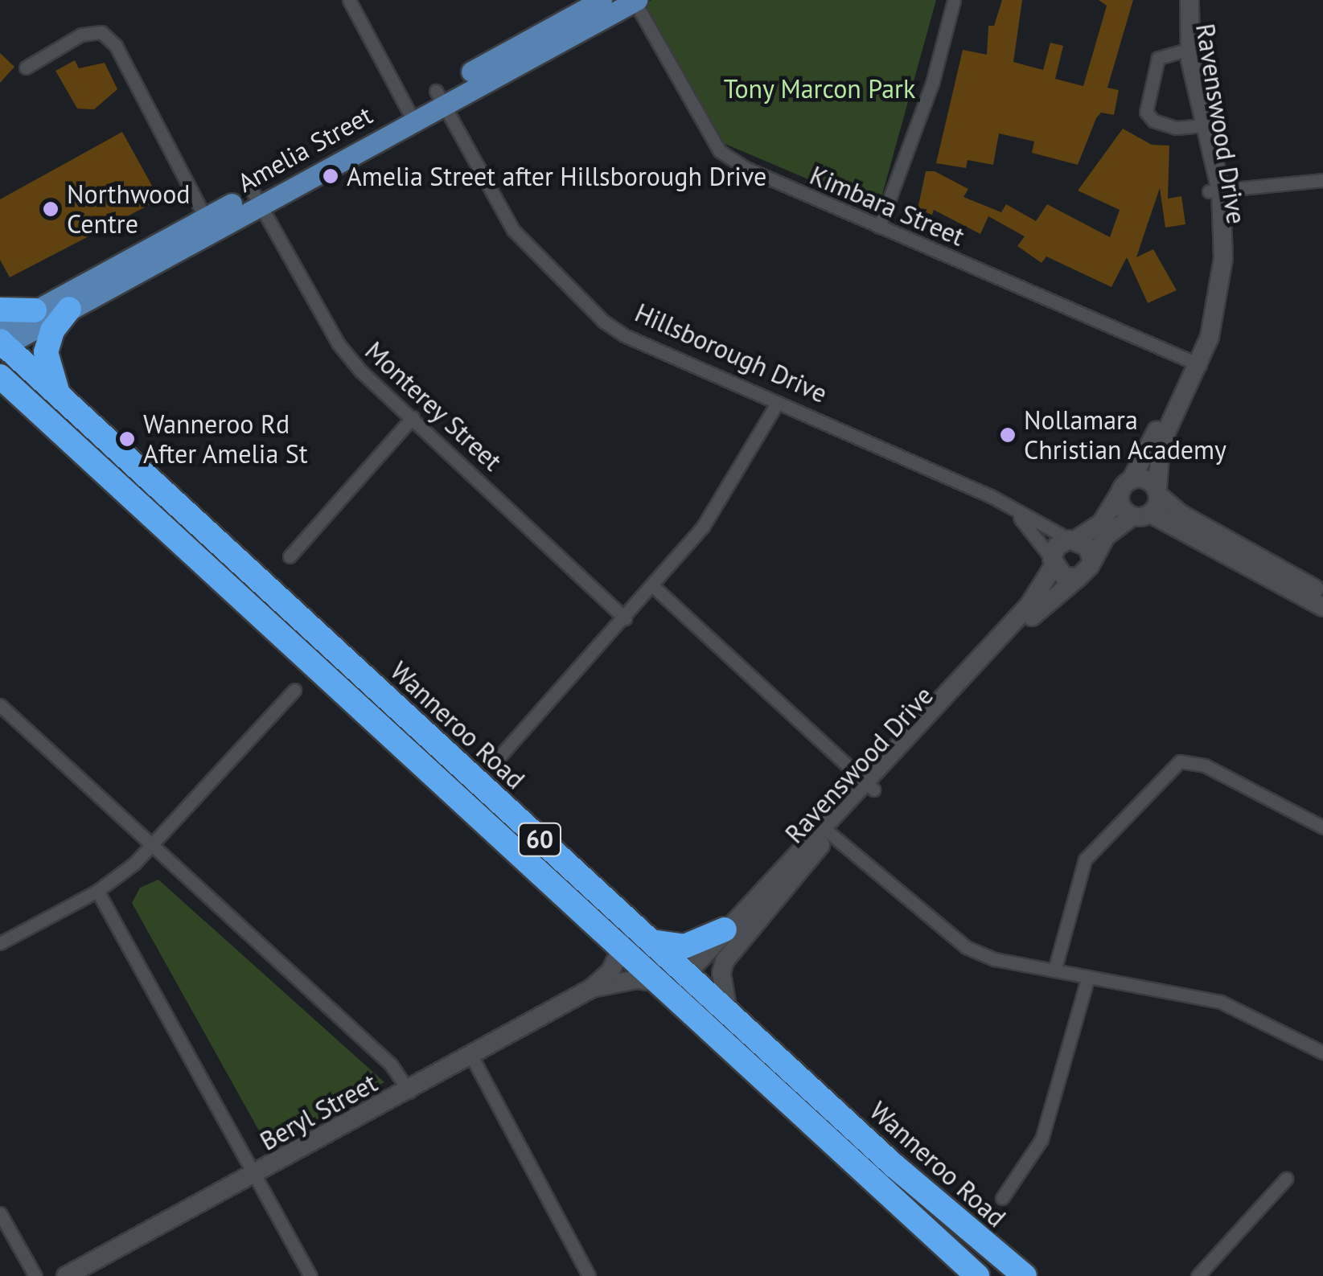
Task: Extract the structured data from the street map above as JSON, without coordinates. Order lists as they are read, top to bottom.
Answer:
{
  "streets": {
    "highway": ["Wanneroo Road", "60"],
    "main road": ["Amelia Street"],
    "street": [
      "Ravenswood Drive",
      "Kimbara Street",
      "Hillsborough Drive",
      "Monterey Street",
      "Beryl Street"
    ]
  },
  "crossings": [
    ["Ravenswood Drive", "Kimbara Street"],
    ["Ravenswood Drive", "Hillsborough Drive"],
    ["Ravenswood Drive", "Wanneroo Road"],
    ["Amelia Street", "Kimbara Street"],
    ["Amelia Street", "Hillsborough Drive"],
    ["Amelia Street", "Monterey Street"],
    ["Amelia Street", "Wanneroo Road"],
    ["Wanneroo Road", "Beryl Street"]
  ],
  "parks": ["Tony Marcon Park"],
  "places": [
    "Amelia Street after Hillsborough Drive",
    "Northwood Centre",
    "Nollamara Christian Academy",
    "Wanneroo Rd After Amelia St"
  ]
}
